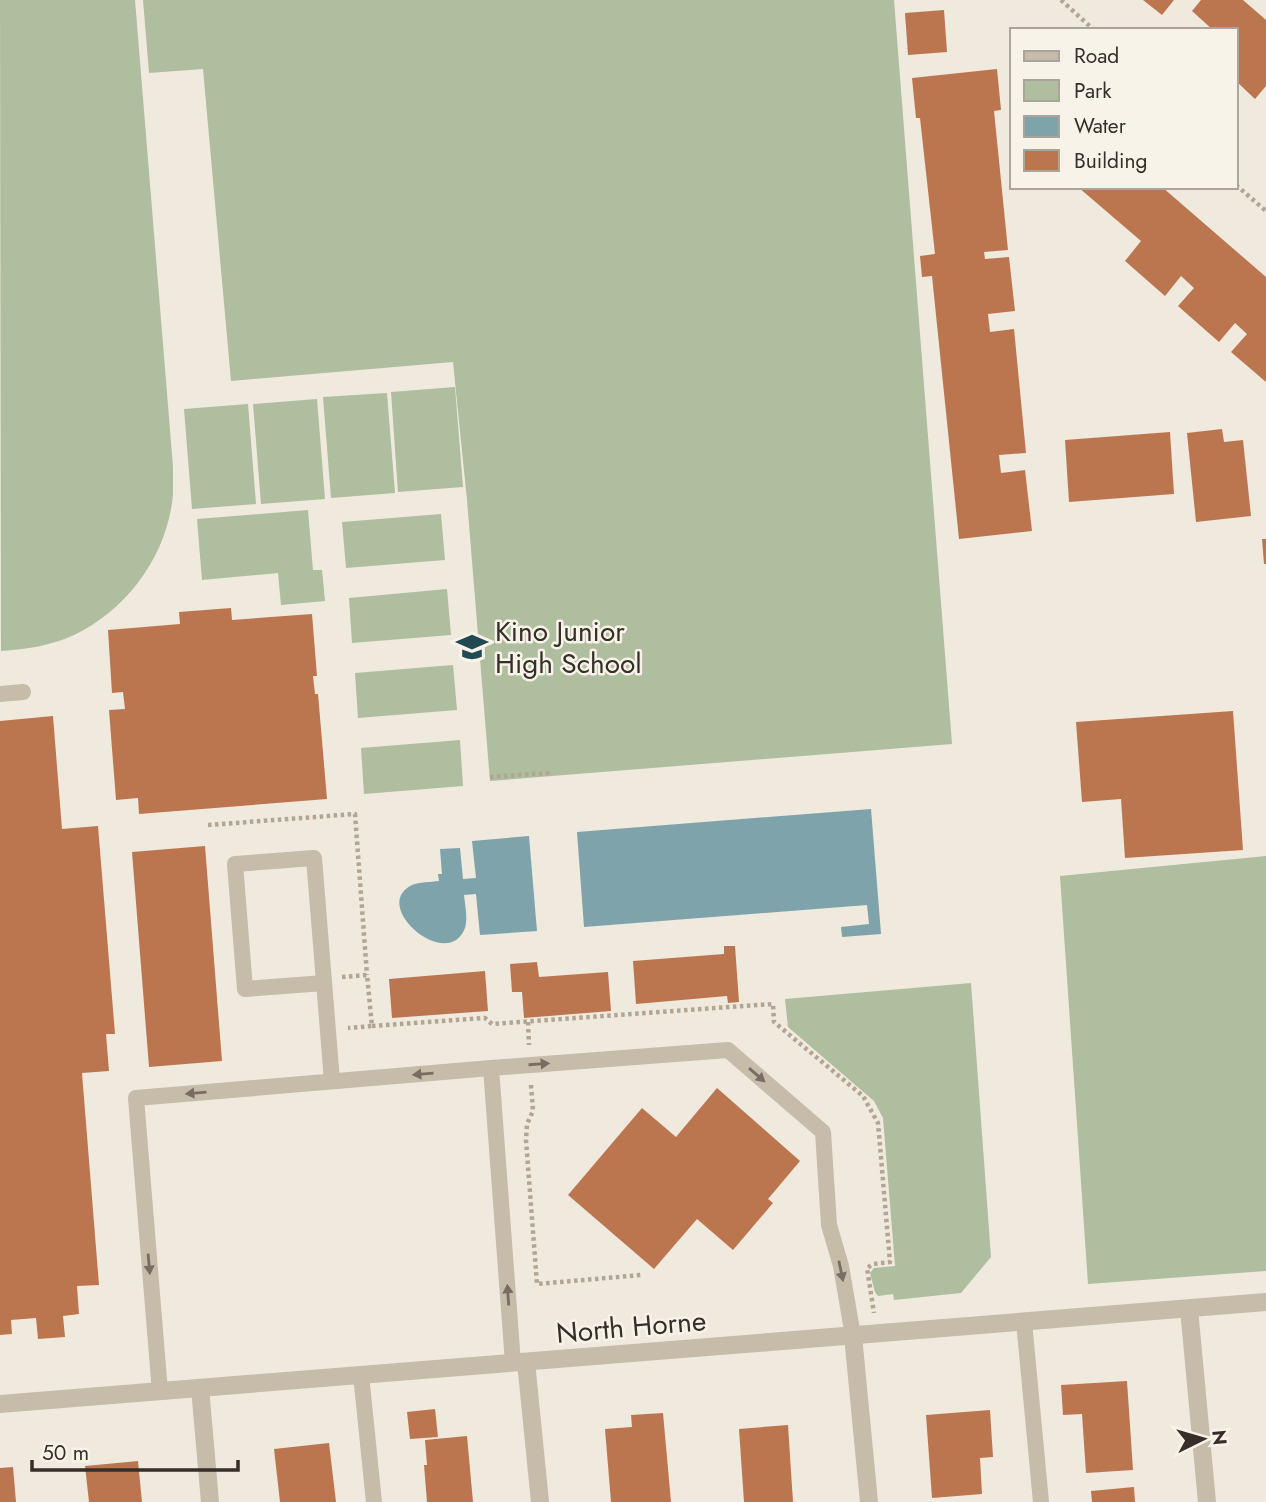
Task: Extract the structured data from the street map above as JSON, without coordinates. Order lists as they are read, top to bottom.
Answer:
{
  "streets": {
    "street": ["North Horne"]
  },
  "places": {
    "school or university": ["Kino Junior High School"]
  },
  "legend": [
    "Road",
    "Park",
    "Water",
    "Building"
  ],
  "scale_bar": "50 m",
  "north": "right"
}
